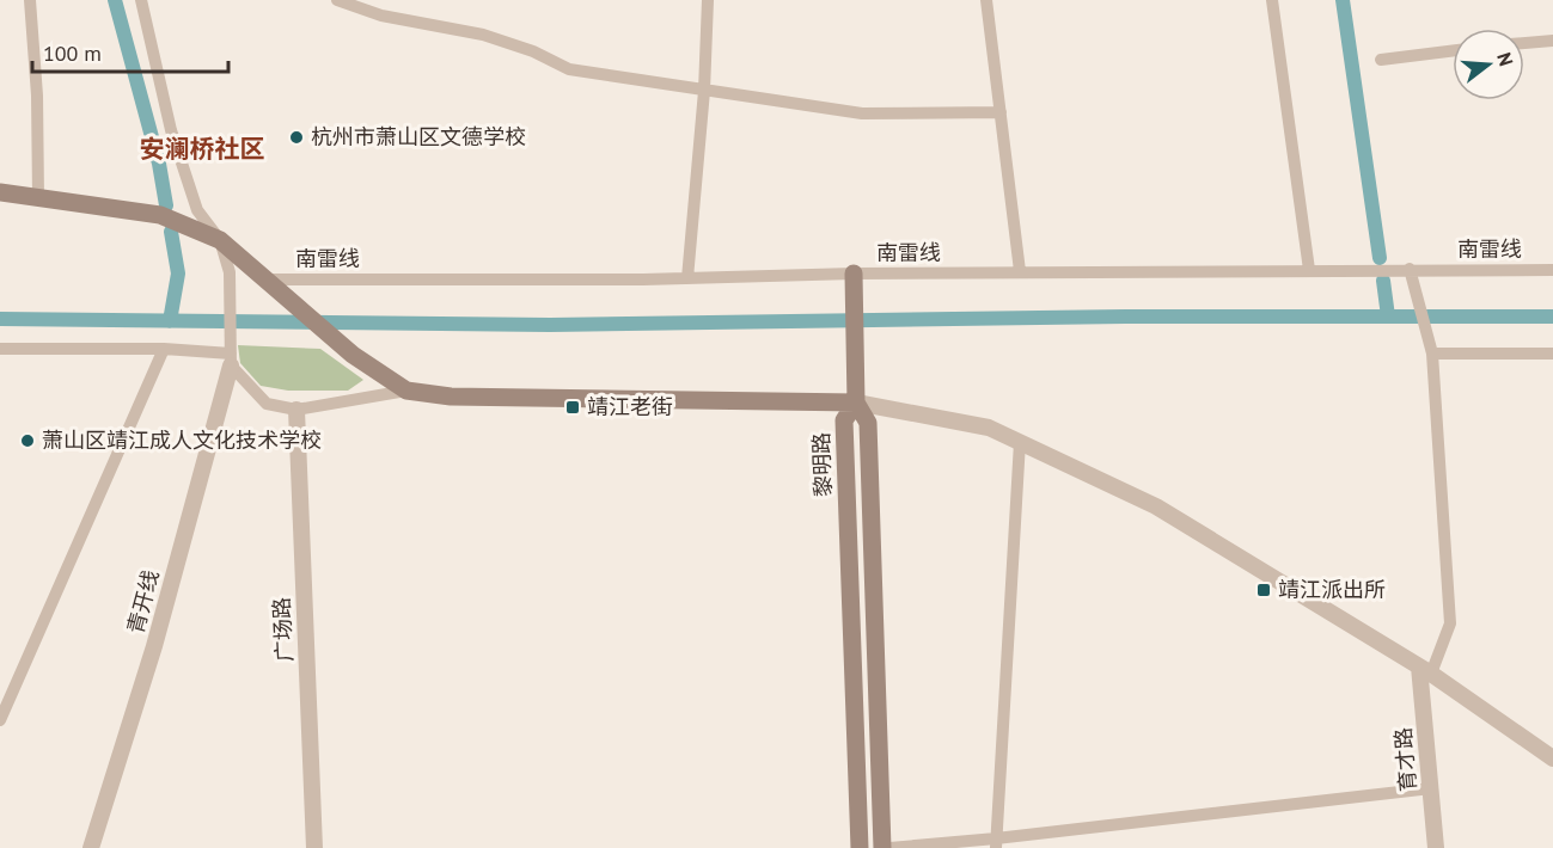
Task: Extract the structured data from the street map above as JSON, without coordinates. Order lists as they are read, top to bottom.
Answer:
{
  "streets": {
    "main road": ["黎明路"],
    "street": [
      "南雷线",
      "青开线",
      "广场路",
      "育才路"
    ]
  },
  "districts": ["安澜桥社区"],
  "places": {
    "other": ["杭州市萧山区文德学校", "萧山区靖江成人文化技术学校"],
    "transit": ["靖江老街", "靖江派出所"]
  },
  "scale_bar": "100 m",
  "north": "right"
}
